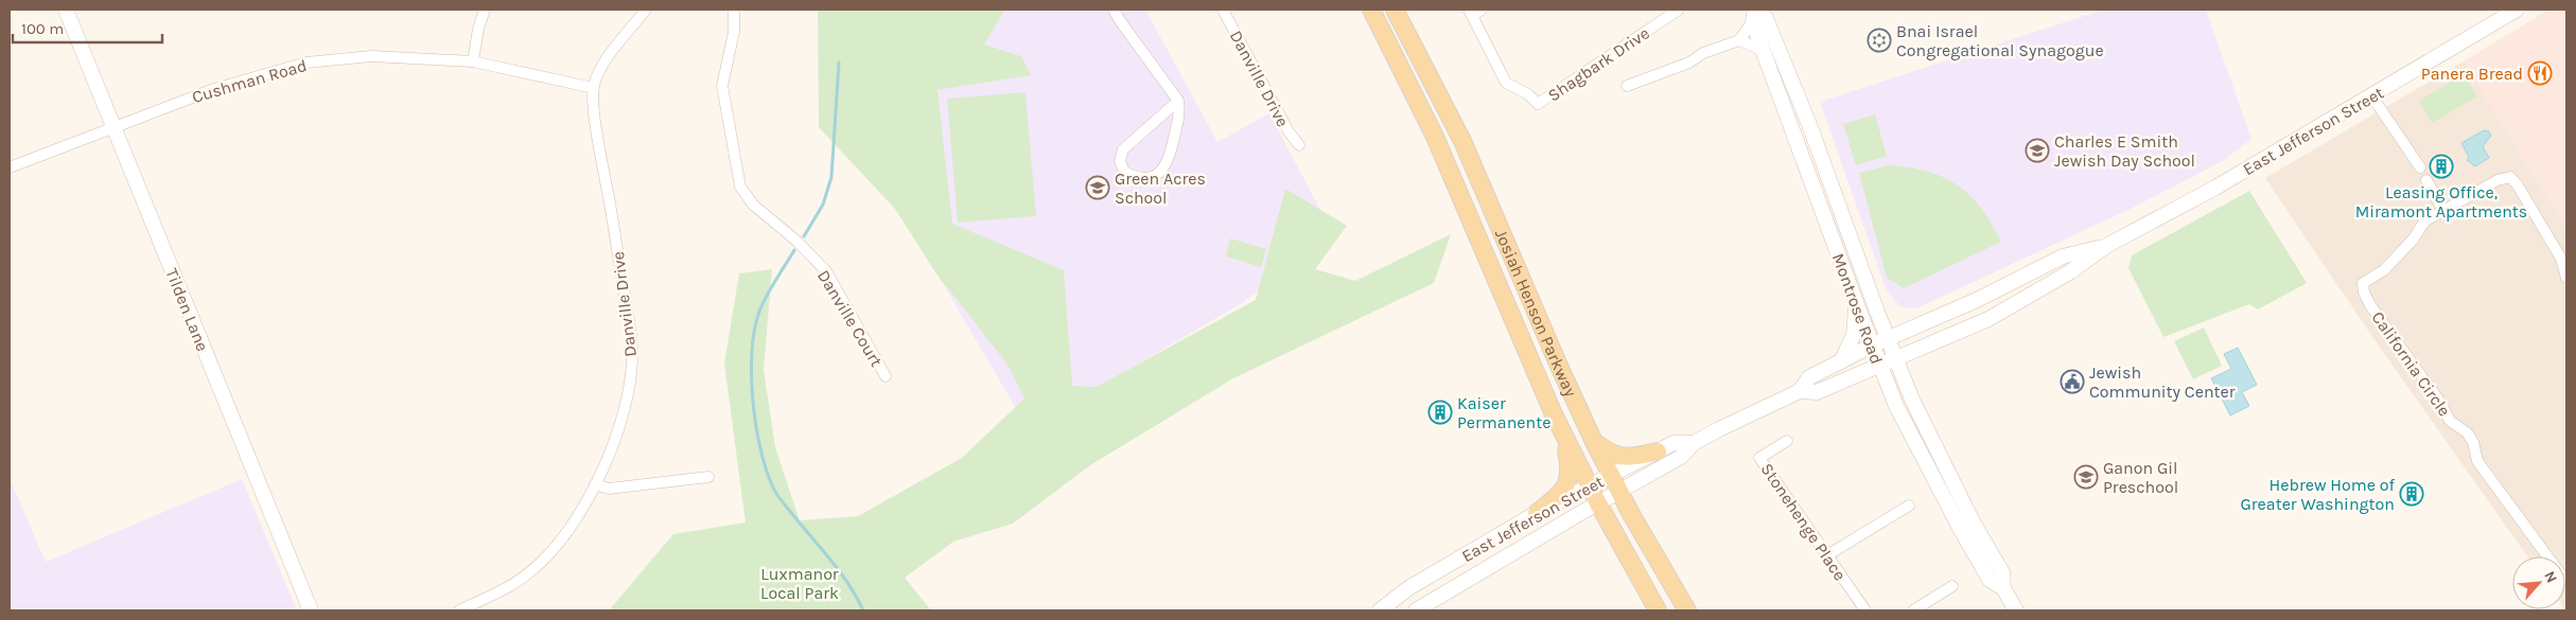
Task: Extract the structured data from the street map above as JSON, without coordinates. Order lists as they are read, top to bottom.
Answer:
{
  "streets": {
    "main road": ["Josiah Henson Parkway"],
    "street": [
      "Shagbark Drive",
      "Danville Drive",
      "Cushman Road",
      "East Jefferson Street",
      "Montrose Road",
      "Tilden Lane",
      "Danville Court",
      "California Circle",
      "Stonehenge Place"
    ]
  },
  "crossings": [
    ["Danville Drive", "Cushman Road"],
    ["Cushman Road", "Tilden Lane"],
    ["East Jefferson Street", "Montrose Road"],
    ["East Jefferson Street", "Josiah Henson Parkway"]
  ],
  "parks": ["Luxmanor Local Park"],
  "places": {
    "synagogue": ["Bnai Israel Congregational Synagogue"],
    "restaurant": ["Panera Bread"],
    "school or university": ["Charles E Smith Jewish Day School", "Green Acres School", "Ganon Gil Preschool"],
    "building": ["Leasing Office, Miramont Apartments", "Kaiser Permanente", "Hebrew Home of Greater Washington"],
    "public building": ["Jewish Community Center"]
  },
  "scale_bar": "100 m",
  "north": "top right"
}
